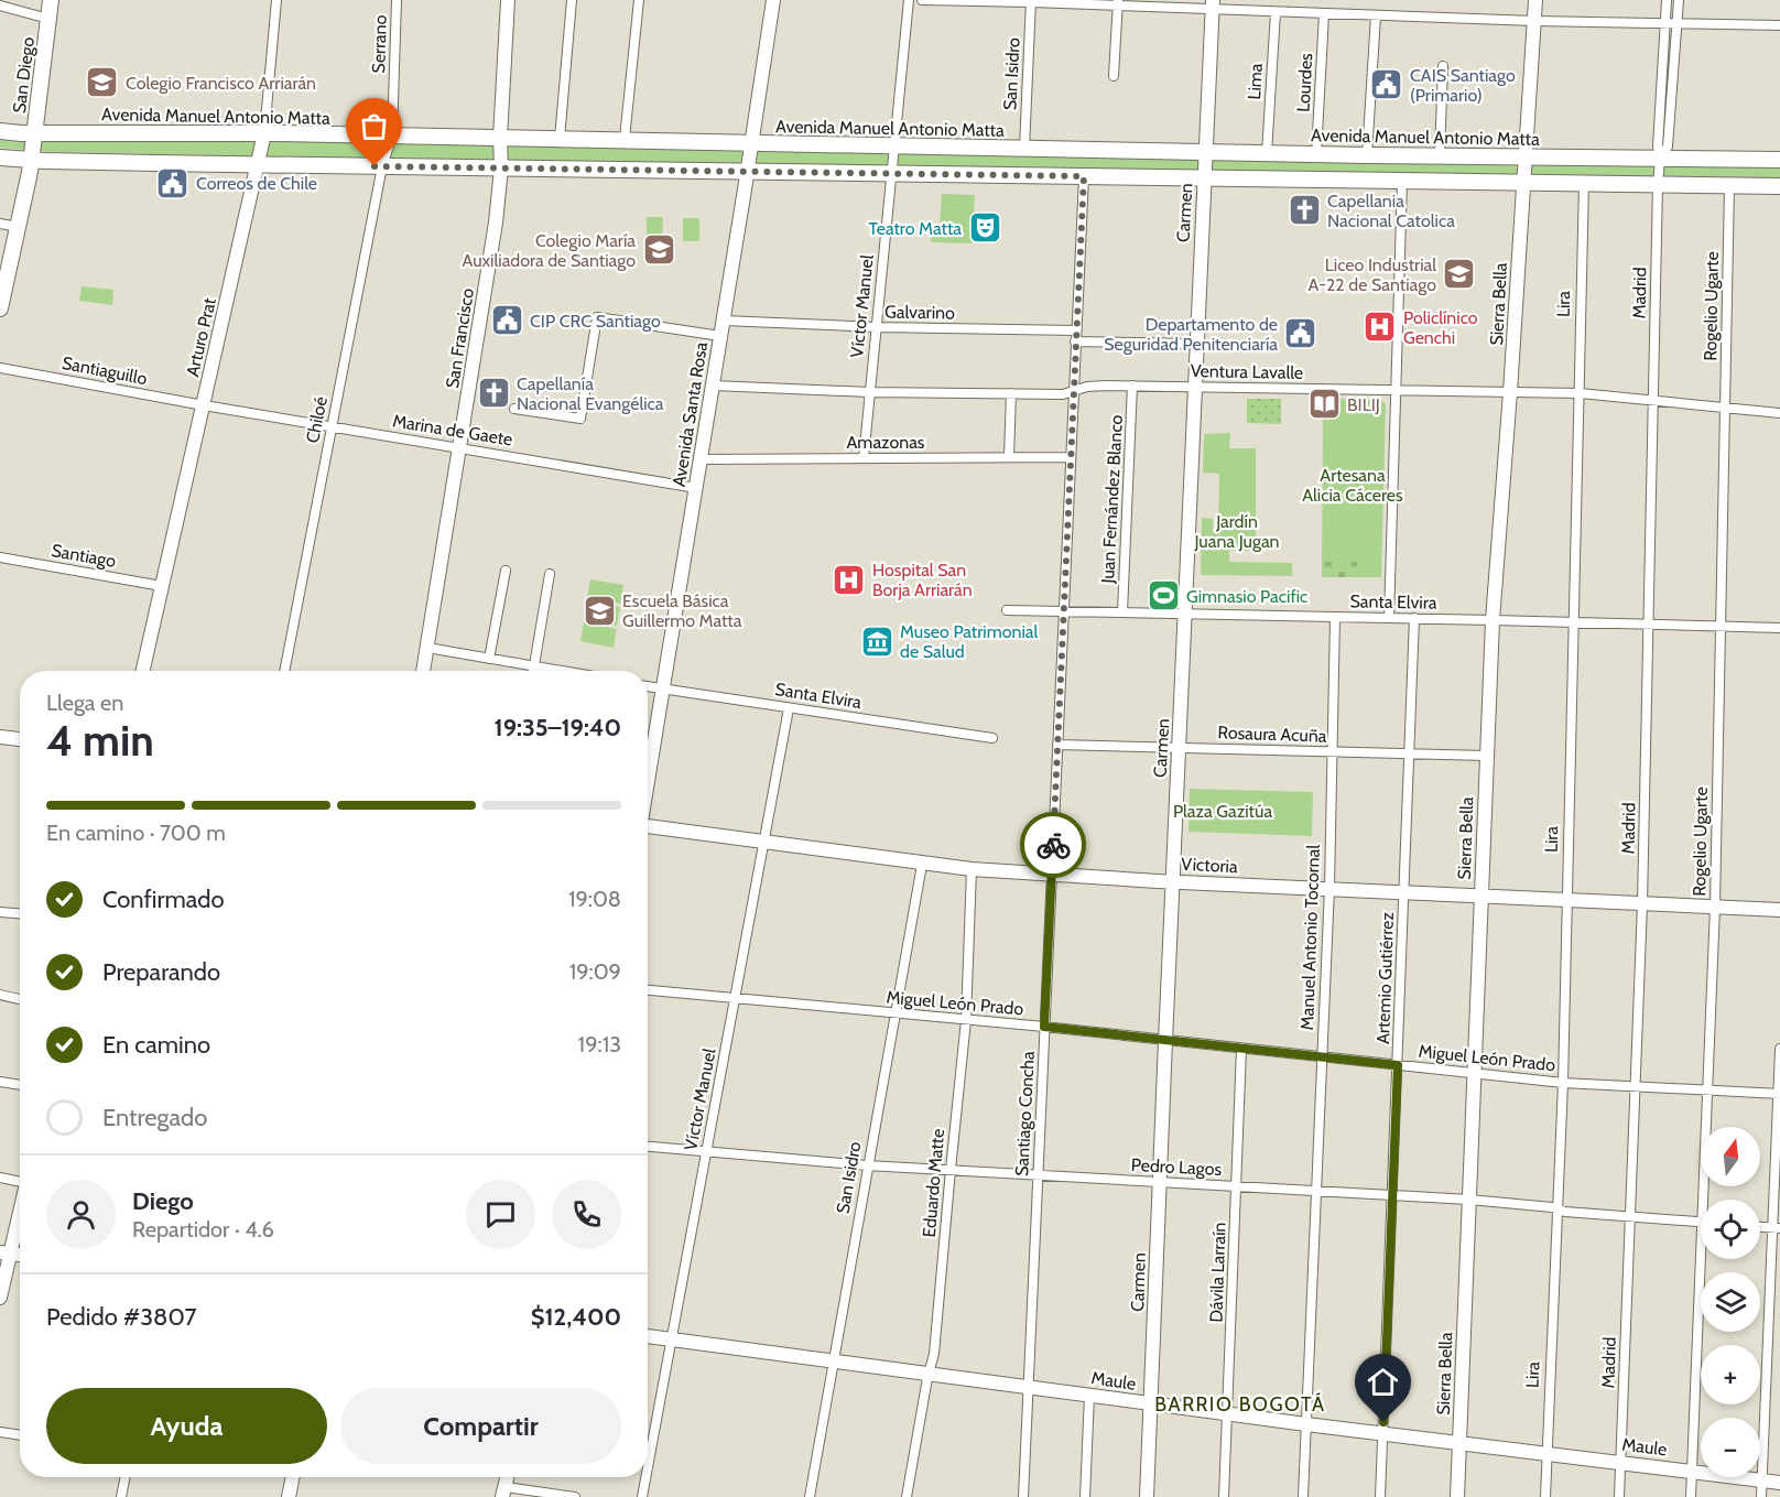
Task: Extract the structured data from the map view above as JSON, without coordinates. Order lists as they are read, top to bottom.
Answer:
{
  "streets": {
    "main road": [
      "San Diego",
      "Avenida Manuel Antonio Matta",
      "Carmen",
      "Sierra Bella",
      "Arturo Prat",
      "San Francisco",
      "Avenida Santa Rosa",
      "Victoria",
      "Maule"
    ],
    "street": [
      "Serrano",
      "San Isidro",
      "Lima",
      "Lourdes",
      "Madrid",
      "Lira",
      "Víctor Manuel",
      "Rogelio Ugarte",
      "Galvarino",
      "Santiaguillo",
      "Ventura Lavalle",
      "Chiloé",
      "Marina de Gaete",
      "Amazonas",
      "Juan Fernández Blanco",
      "Santiago",
      "Santa Elvira",
      "Rosaura Acuña",
      "Manuel Antonio Tocornal",
      "Artemio Gutiérrez",
      "Miguel León Prado",
      "Santiago Concha",
      "Pedro Lagos",
      "Eduardo Matte",
      "Dávila Larraín"
    ]
  },
  "crossings": [
    ["Serrano", "Avenida Manuel Antonio Matta"],
    ["Serrano", "Chiloé"],
    ["San Isidro", "Avenida Manuel Antonio Matta"],
    ["San Isidro", "Victoria"],
    ["San Isidro", "Miguel León Prado"],
    ["San Isidro", "Pedro Lagos"],
    ["San Isidro", "Maule"],
    ["San Diego", "Avenida Manuel Antonio Matta"],
    ["Lima", "Avenida Manuel Antonio Matta"],
    ["Lourdes", "Avenida Manuel Antonio Matta"],
    ["Avenida Manuel Antonio Matta", "Carmen"],
    ["Avenida Manuel Antonio Matta", "Madrid"],
    ["Avenida Manuel Antonio Matta", "Víctor Manuel"],
    ["Avenida Manuel Antonio Matta", "Arturo Prat"],
    ["Avenida Manuel Antonio Matta", "San Francisco"],
    ["Avenida Manuel Antonio Matta", "Avenida Santa Rosa"],
    ["Carmen", "Ventura Lavalle"],
    ["Carmen", "Santa Elvira"],
    ["Carmen", "Rosaura Acuña"],
    ["Carmen", "Victoria"],
    ["Carmen", "Miguel León Prado"],
    ["Carmen", "Pedro Lagos"],
    ["Carmen", "Maule"],
    ["Madrid", "Ventura Lavalle"],
    ["Madrid", "Santa Elvira"],
    ["Madrid", "Victoria"],
    ["Madrid", "Miguel León Prado"],
    ["Madrid", "Pedro Lagos"],
    ["Madrid", "Maule"],
    ["Sierra Bella", "Ventura Lavalle"],
    ["Sierra Bella", "Santa Elvira"],
    ["Sierra Bella", "Rosaura Acuña"],
    ["Sierra Bella", "Victoria"],
    ["Sierra Bella", "Miguel León Prado"],
    ["Sierra Bella", "Pedro Lagos"],
    ["Sierra Bella", "Maule"],
    ["Lira", "Ventura Lavalle"],
    ["Lira", "Santa Elvira"],
    ["Lira", "Victoria"],
    ["Lira", "Miguel León Prado"],
    ["Lira", "Pedro Lagos"],
    ["Lira", "Maule"],
    ["Víctor Manuel", "Galvarino"],
    ["Víctor Manuel", "Ventura Lavalle"],
    ["Víctor Manuel", "Amazonas"],
    ["Víctor Manuel", "Santa Elvira"],
    ["Víctor Manuel", "Victoria"],
    ["Víctor Manuel", "Miguel León Prado"],
    ["Víctor Manuel", "Pedro Lagos"],
    ["Víctor Manuel", "Maule"],
    ["Rogelio Ugarte", "Ventura Lavalle"],
    ["Rogelio Ugarte", "Santa Elvira"],
    ["Rogelio Ugarte", "Victoria"],
    ["Rogelio Ugarte", "Miguel León Prado"],
    ["Rogelio Ugarte", "Maule"],
    ["Galvarino", "Avenida Santa Rosa"],
    ["Galvarino", "Santiago Concha"],
    ["Arturo Prat", "Santiaguillo"],
    ["Arturo Prat", "Marina de Gaete"],
    ["Arturo Prat", "Santiago"],
    ["San Francisco", "Marina de Gaete"],
    ["Santiaguillo", "Marina de Gaete"],
    ["Ventura Lavalle", "Avenida Santa Rosa"],
    ["Ventura Lavalle", "Juan Fernández Blanco"],
    ["Ventura Lavalle", "Santiago Concha"],
    ["Avenida Santa Rosa", "Marina de Gaete"],
    ["Avenida Santa Rosa", "Amazonas"],
    ["Avenida Santa Rosa", "Santa Elvira"],
    ["Chiloé", "Marina de Gaete"],
    ["Amazonas", "Santiago Concha"],
    ["Juan Fernández Blanco", "Santa Elvira"],
    ["Santa Elvira", "Manuel Antonio Tocornal"],
    ["Santa Elvira", "Artemio Gutiérrez"],
    ["Santa Elvira", "Santiago Concha"],
    ["Rosaura Acuña", "Manuel Antonio Tocornal"],
    ["Rosaura Acuña", "Artemio Gutiérrez"],
    ["Rosaura Acuña", "Santiago Concha"],
    ["Victoria", "Manuel Antonio Tocornal"],
    ["Victoria", "Artemio Gutiérrez"],
    ["Victoria", "Santiago Concha"],
    ["Victoria", "Eduardo Matte"],
    ["Manuel Antonio Tocornal", "Miguel León Prado"],
    ["Manuel Antonio Tocornal", "Pedro Lagos"],
    ["Manuel Antonio Tocornal", "Maule"],
    ["Artemio Gutiérrez", "Miguel León Prado"],
    ["Artemio Gutiérrez", "Pedro Lagos"],
    ["Artemio Gutiérrez", "Maule"],
    ["Miguel León Prado", "Santiago Concha"],
    ["Miguel León Prado", "Eduardo Matte"],
    ["Miguel León Prado", "Dávila Larraín"],
    ["Santiago Concha", "Pedro Lagos"],
    ["Santiago Concha", "Maule"],
    ["Pedro Lagos", "Eduardo Matte"],
    ["Pedro Lagos", "Dávila Larraín"],
    ["Eduardo Matte", "Maule"],
    ["Dávila Larraín", "Maule"]
  ],
  "districts": ["BARRIO BOGOTÁ"],
  "parks": ["Artesana Alicia Cáceres", "Jardín Juana Jugan", "Plaza Gazitúa"],
  "places": {
    "school or university": [
      "Colegio Francisco Arriarán",
      "Colegio María Auxiliadora de Santiago",
      "Liceo Industrial A-22 de Santiago",
      "Escuela Básica Guillermo Matta"
    ],
    "public building": [
      "CAIS Santiago (Primario)",
      "Correos de Chile",
      "CIP CRC Santiago",
      "Departamento de Seguridad Penitenciaría"
    ],
    "church": ["Capellania Nacional Catolica", "Capellanía Nacional Evangélica"],
    "theatre": ["Teatro Matta"],
    "hospital": ["Policlínico Genchi", "Hospital San Borja Arriarán"],
    "library": ["BILIJ"],
    "sports": ["Gimnasio Pacific"],
    "museum": ["Museo Patrimonial de Salud"]
  },
  "north": "top",
  "page": {
    "heading": ["4 min", "Llega en", "19:35–19:40"],
    "panel": [
      "Diego",
      "Repartidor · 4.6",
      "Pedido #3807",
      "$12,400"
    ],
    "bar": "En camino · 700 m",
    "list": [
      ["Confirmado", "19:08"],
      ["Preparando", "19:09"],
      ["En camino", "19:13"],
      "Entregado"
    ],
    "map_buttons": ["+", "−"],
    "buttons": ["Ayuda", "Compartir"]
  }
}
